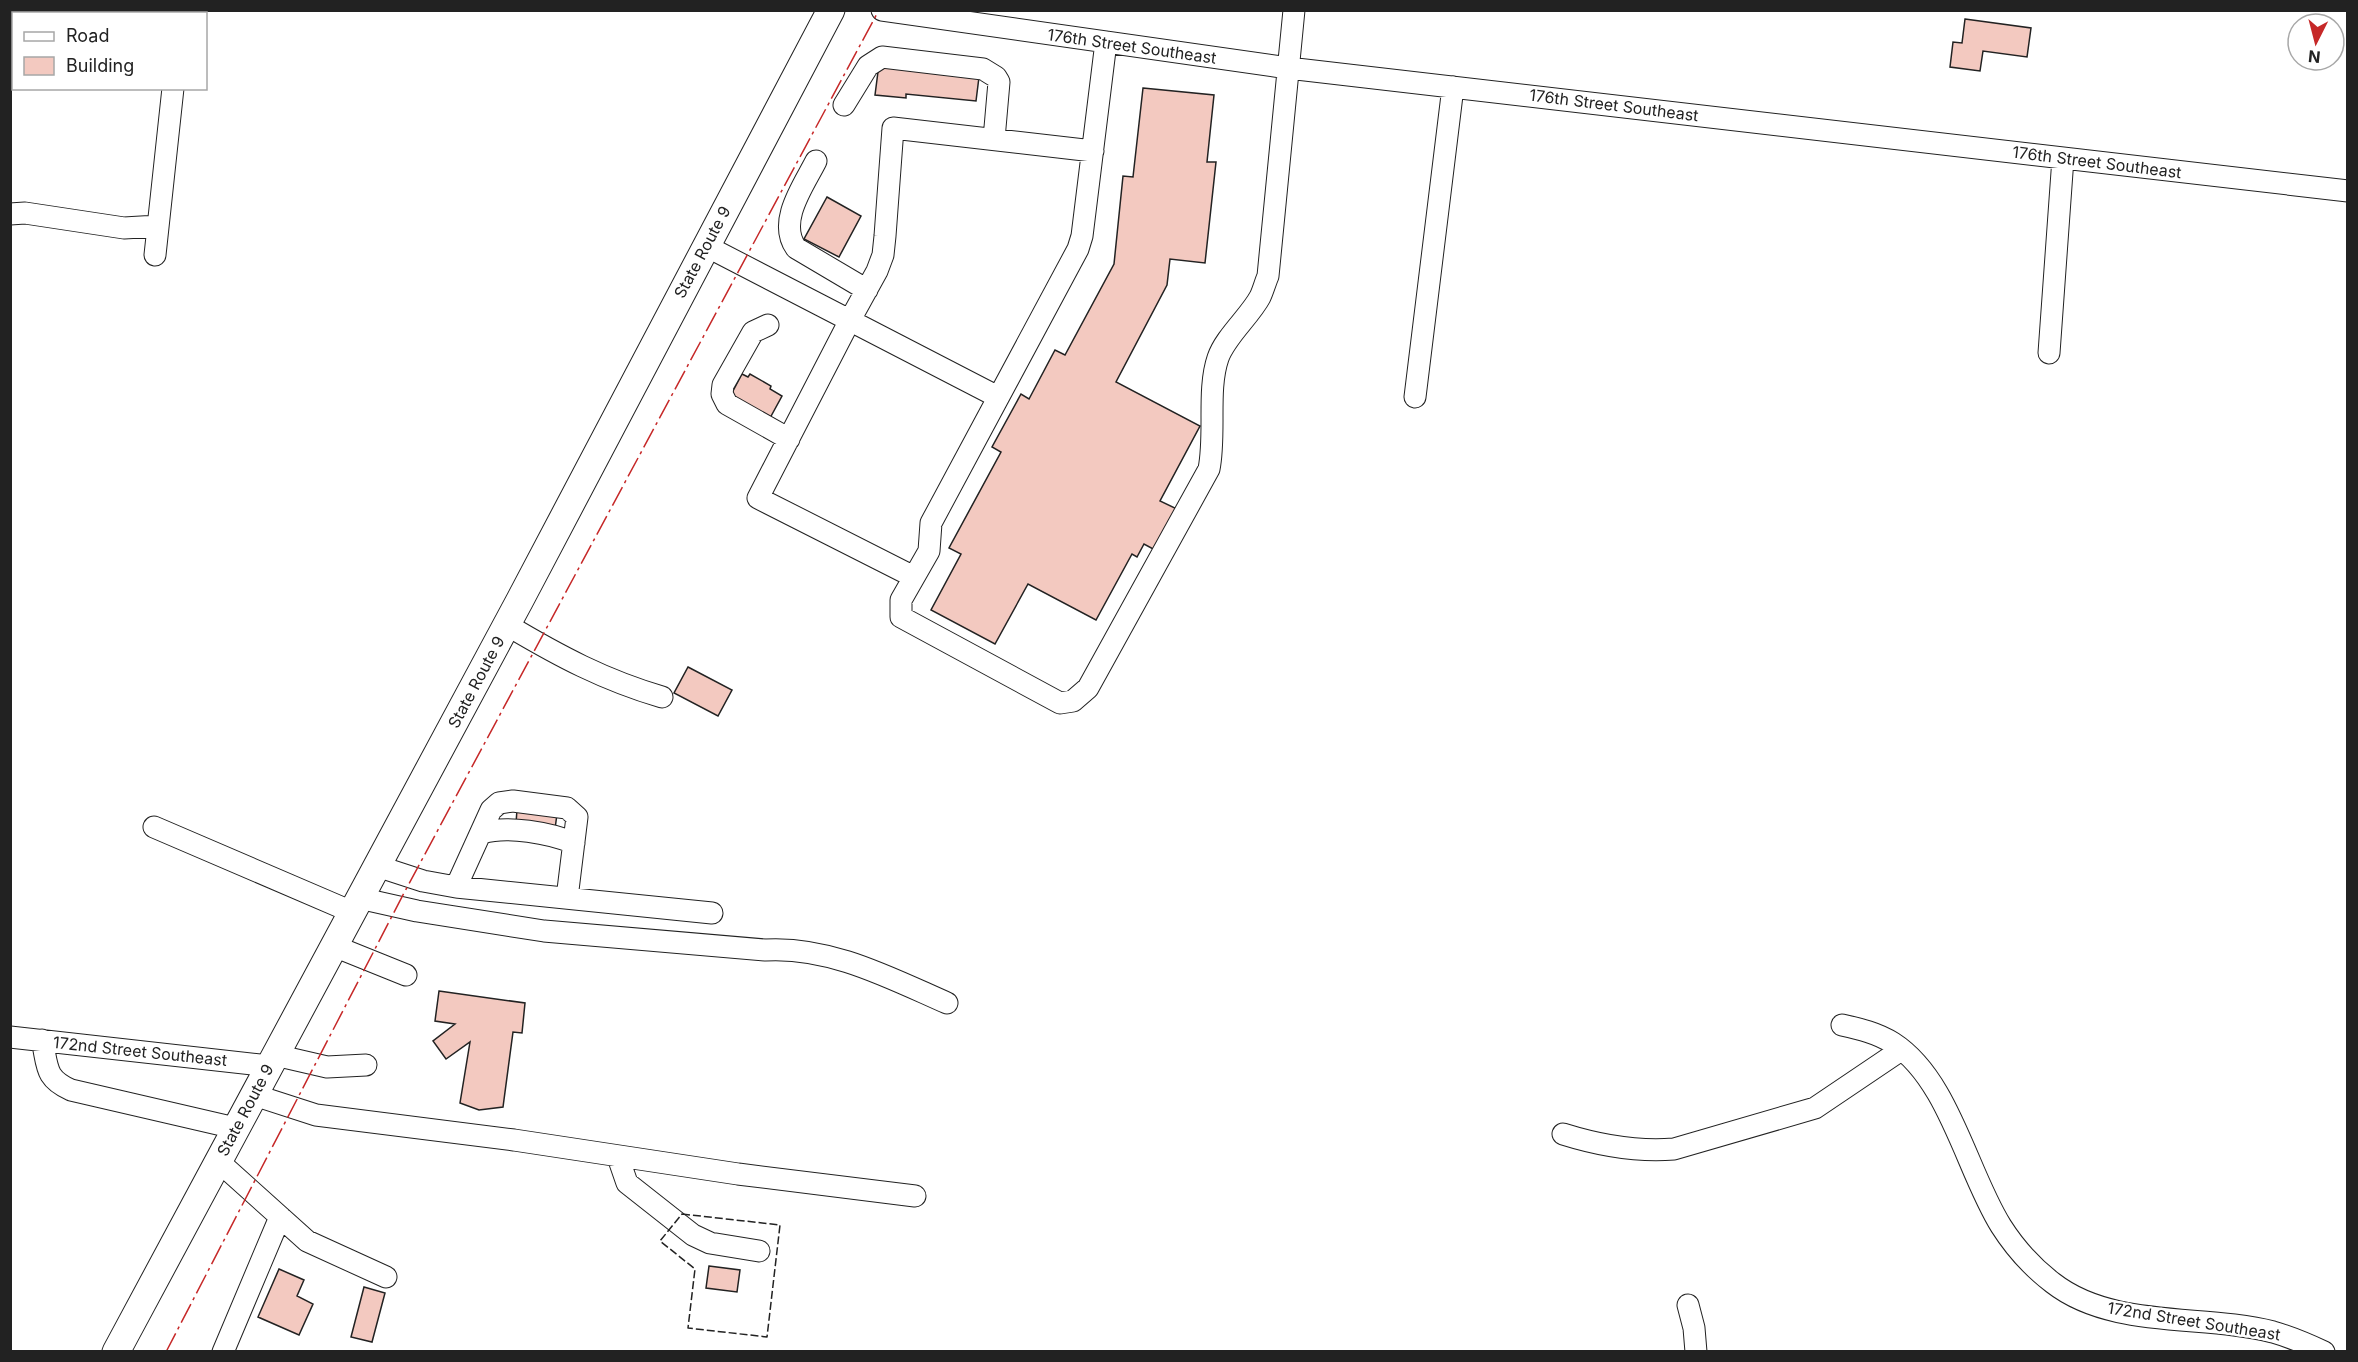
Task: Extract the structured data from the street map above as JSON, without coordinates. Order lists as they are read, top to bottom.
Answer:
{
  "streets": {
    "main road": ["State Route 9"],
    "street": ["176th Street Southeast", "172nd Street Southeast"]
  },
  "crossings": [
    ["State Route 9", "172nd Street Southeast"]
  ],
  "legend": ["Road", "Building"],
  "north": "bottom"
}
